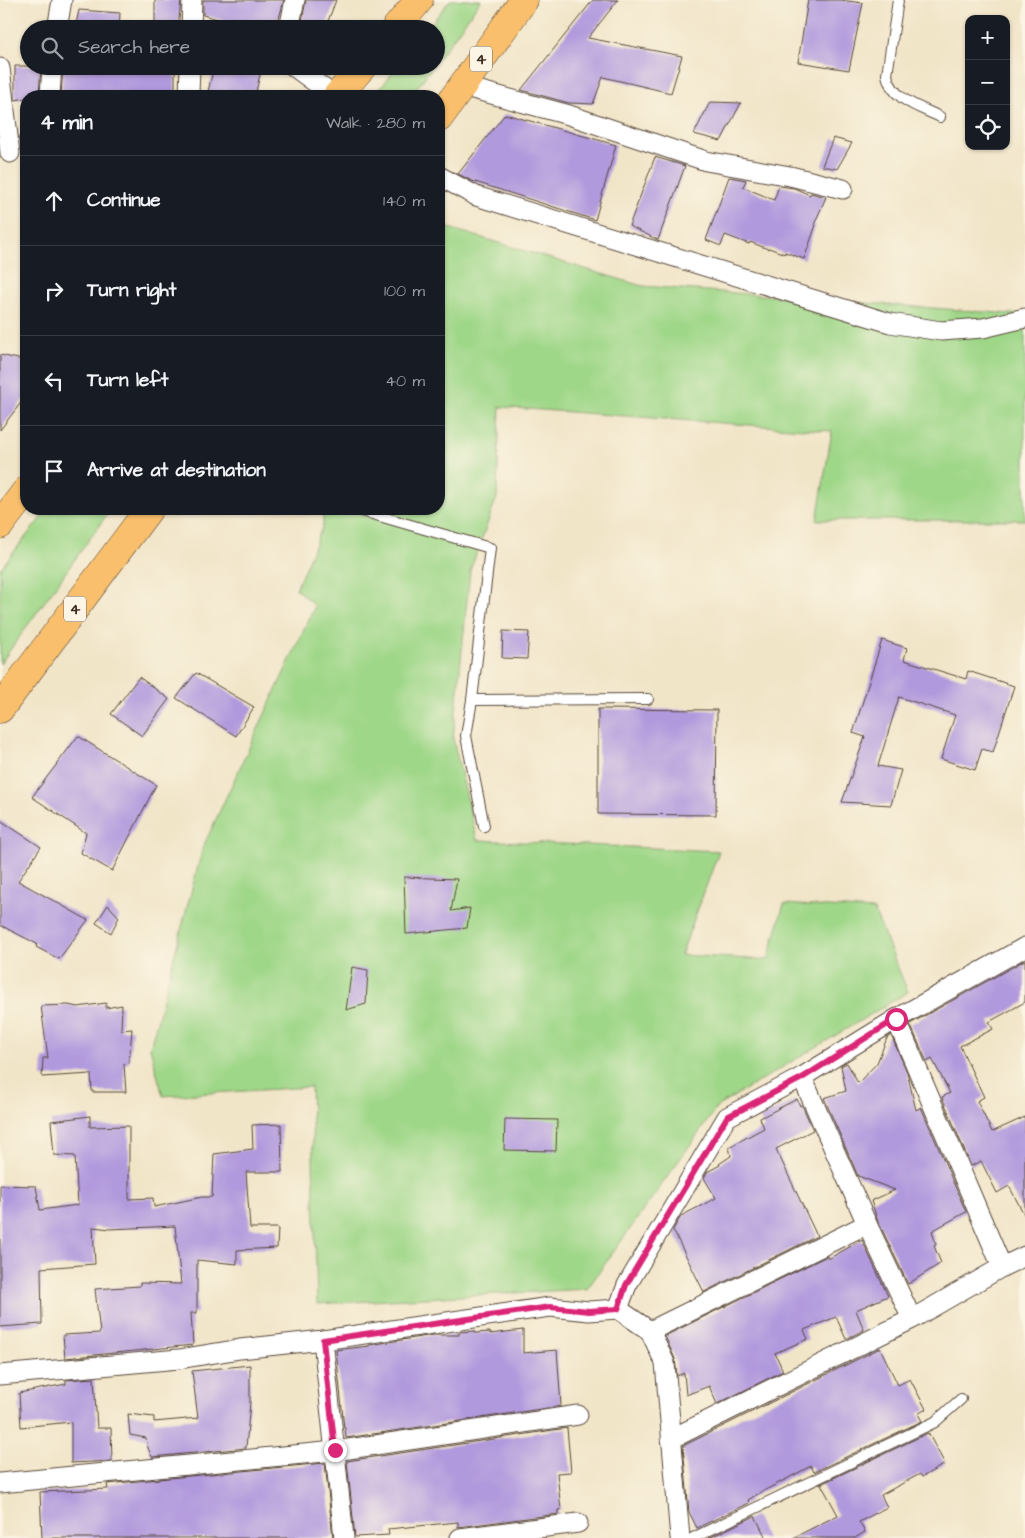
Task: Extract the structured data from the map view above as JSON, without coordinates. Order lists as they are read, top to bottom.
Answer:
{
  "streets": {
    "highway": ["4"]
  },
  "page": {
    "map_buttons": ["+", "−"],
    "search": "Search here",
    "heading": ["4 min", "Walk · 280 m"],
    "list": [
      ["Continue", "140 m"],
      ["Turn right", "100 m"],
      ["Turn left", "40 m"],
      "Arrive at destination"
    ]
  }
}
